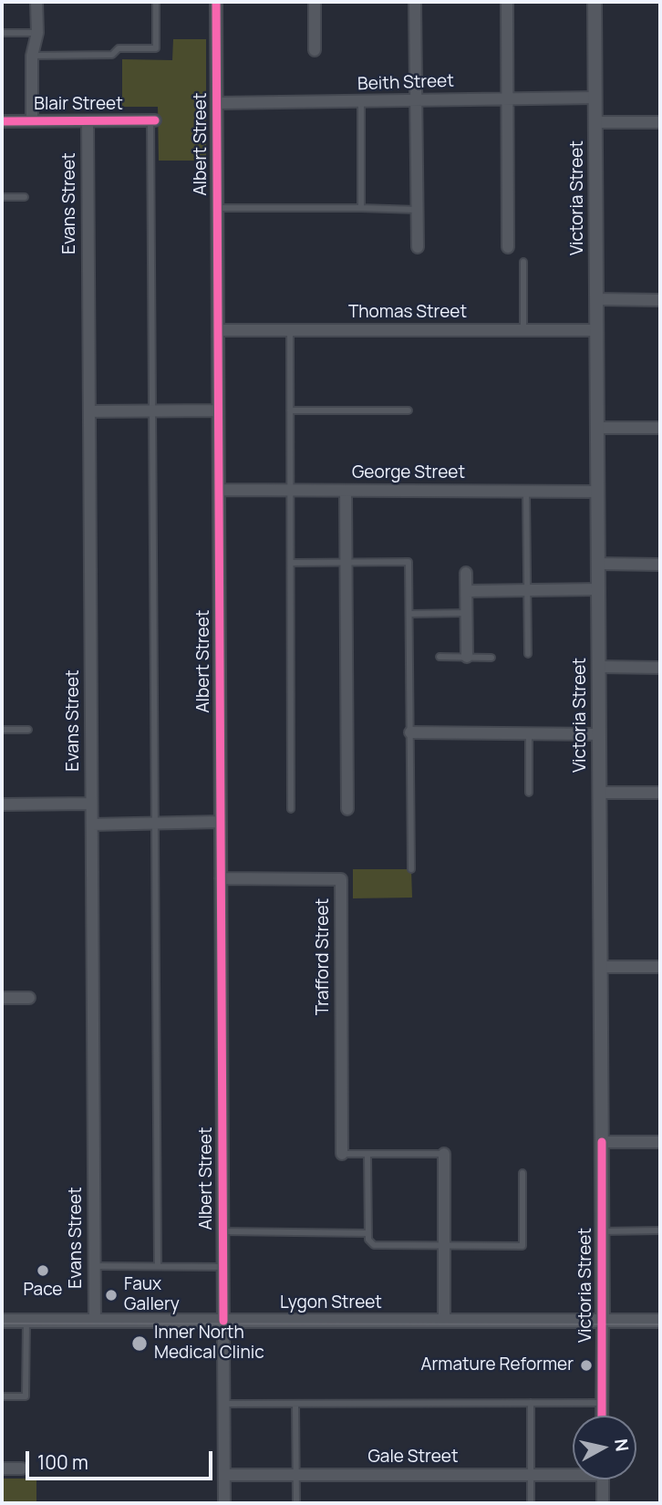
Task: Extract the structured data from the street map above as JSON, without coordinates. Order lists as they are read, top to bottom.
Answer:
{
  "streets": {
    "street": [
      "Beith Street",
      "Blair Street",
      "Albert Street",
      "Victoria Street",
      "Evans Street",
      "Thomas Street",
      "George Street",
      "Trafford Street",
      "Lygon Street",
      "Gale Street"
    ]
  },
  "crossings": [
    ["Beith Street", "Albert Street"],
    ["Beith Street", "Victoria Street"],
    ["Blair Street", "Evans Street"],
    ["Albert Street", "Thomas Street"],
    ["Albert Street", "George Street"],
    ["Albert Street", "Trafford Street"],
    ["Albert Street", "Lygon Street"],
    ["Albert Street", "Gale Street"],
    ["Victoria Street", "Thomas Street"],
    ["Victoria Street", "George Street"],
    ["Victoria Street", "Lygon Street"],
    ["Evans Street", "Lygon Street"]
  ],
  "places": [
    "Pace",
    "Faux Gallery",
    "Inner North Medical Clinic",
    "Armature Reformer"
  ],
  "scale_bar": "100 m",
  "north": "right"
}
